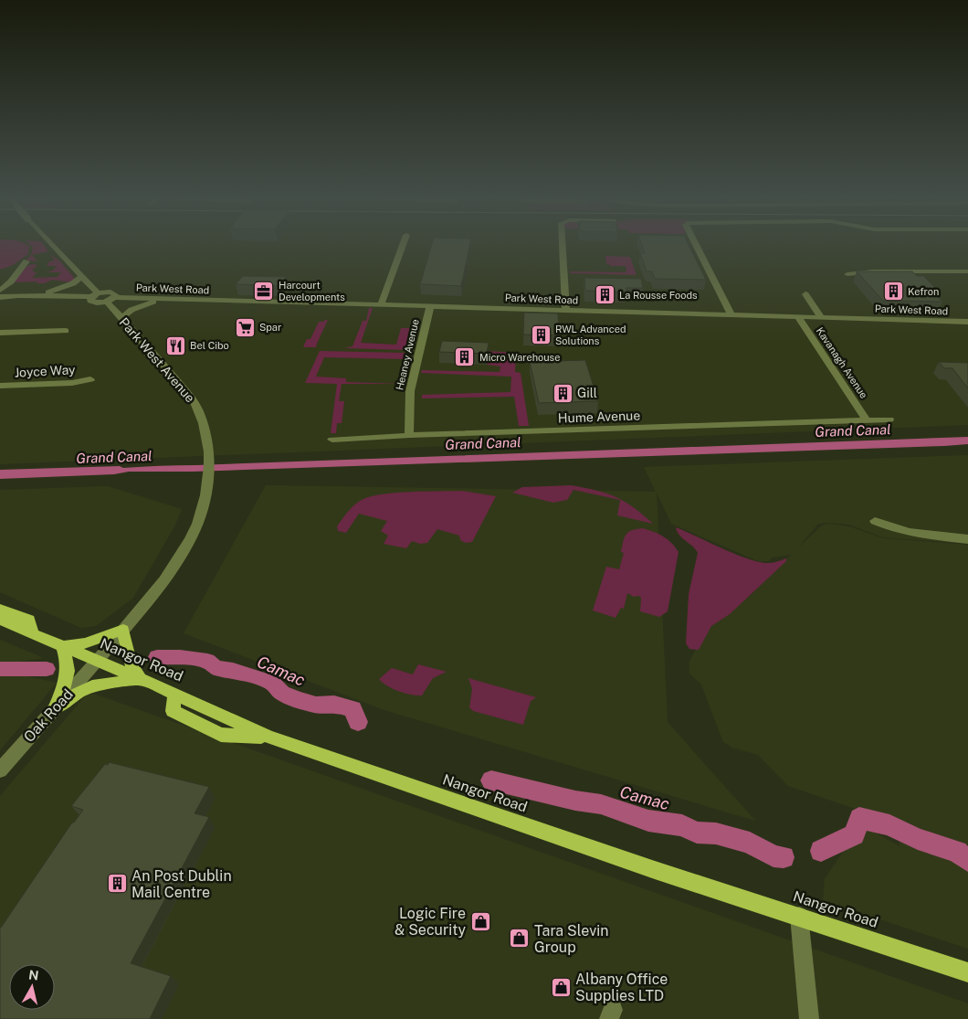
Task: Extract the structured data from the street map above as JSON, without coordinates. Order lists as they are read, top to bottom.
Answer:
{
  "streets": {
    "main road": ["Nangor Road"],
    "street": [
      "Park West Road",
      "Heaney Avenue",
      "Park West Avenue",
      "Kavanagh Avenue",
      "Joyce Way",
      "Hume Avenue",
      "Oak Road"
    ]
  },
  "crossings": [
    ["Park West Road", "Heaney Avenue"],
    ["Park West Road", "Kavanagh Avenue"],
    ["Heaney Avenue", "Hume Avenue"],
    ["Park West Avenue", "Nangor Road"],
    ["Park West Avenue", "Oak Road"],
    ["Kavanagh Avenue", "Hume Avenue"],
    ["Nangor Road", "Oak Road"]
  ],
  "water": ["Grand Canal", "Camac"],
  "places": {
    "office": ["Harcourt Developments"],
    "building": [
      "Kefron",
      "La Rousse Foods",
      "RWL Advanced Solutions",
      "Micro Warehouse",
      "Gill",
      "An Post Dublin Mail Centre"
    ],
    "supermarket": ["Spar"],
    "restaurant": ["Bel Cibo"],
    "shop": ["Logic Fire & Security", "Tara Slevin Group", "Albany Office Supplies LTD"]
  },
  "north": "top"
}
